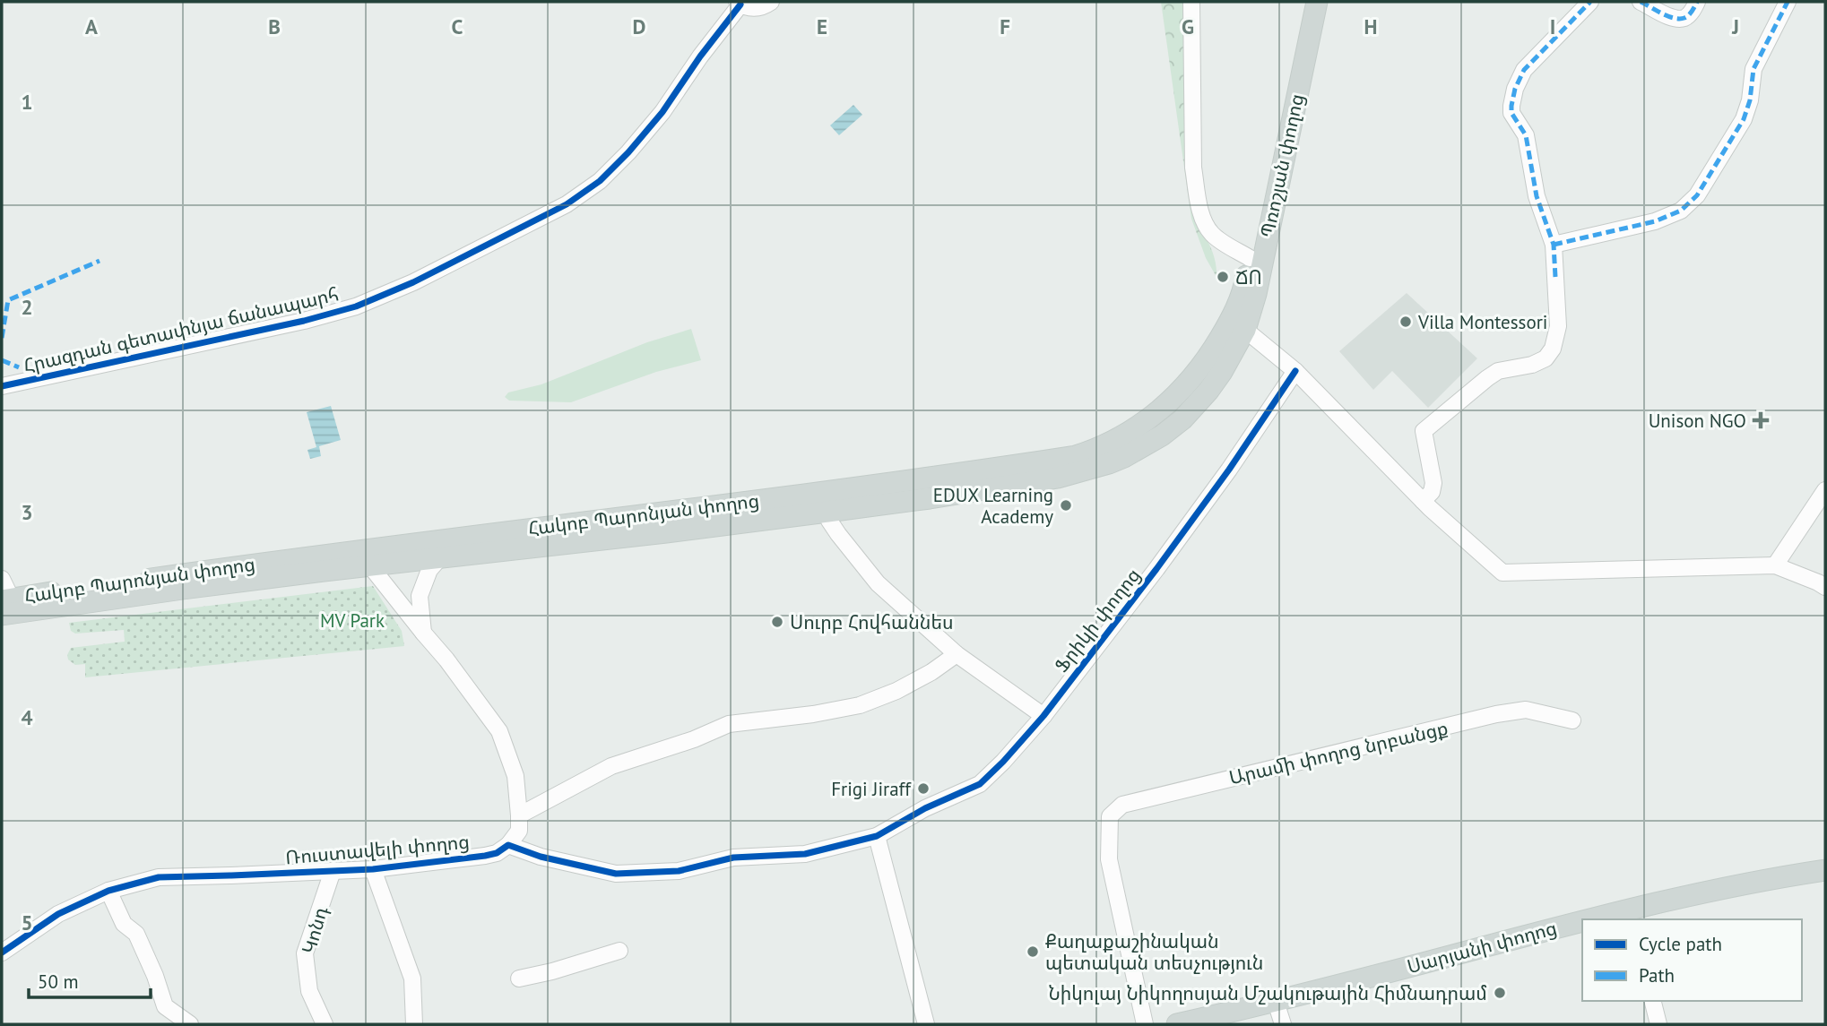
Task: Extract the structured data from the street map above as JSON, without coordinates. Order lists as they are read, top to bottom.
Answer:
{
  "streets": {
    "main road": ["Պռոշյան փողոց", "Հակոբ Պարոնյան փողոց", "Սարյանի փողոց"],
    "street": [
      "Հրազդան գետափնյա ճանապարհ",
      "Ֆրիկի փողոց",
      "Արամի փողոց նրբանցք",
      "Ռուստավելի փողոց",
      "Կոնդ"
    ]
  },
  "crossings": [
    ["Պռոշյան փողոց", "Հակոբ Պարոնյան փողոց"],
    ["Ռուստավելի փողոց", "Կոնդ"]
  ],
  "parks": ["MV Park"],
  "places": {
    "other": [
      "ՃՈ",
      "Villa Montessori",
      "EDUX Learning Academy",
      "Սուրբ Հովհաննես",
      "Frigi Jiraff",
      "Քաղաքաշինական պետական տեսչություն",
      "Նիկոլայ Նիկողոսյան Մշակութային Հիմնադրամ"
    ],
    "health": ["Unison NGO"]
  },
  "legend": ["Cycle path", "Path"],
  "scale_bar": "50 m",
  "grid": {
    "columns": [
      "A",
      "B",
      "C",
      "D",
      "E",
      "F",
      "G",
      "H",
      "I",
      "J"
    ],
    "rows": [
      "1",
      "2",
      "3",
      "4",
      "5"
    ]
  }
}
